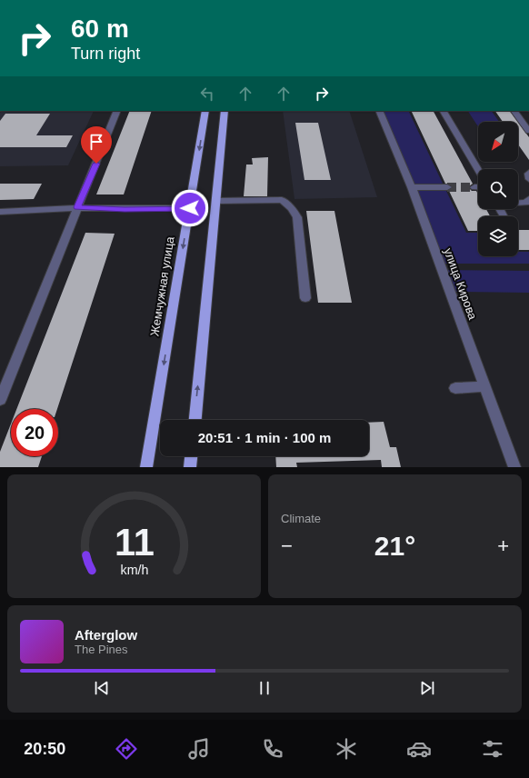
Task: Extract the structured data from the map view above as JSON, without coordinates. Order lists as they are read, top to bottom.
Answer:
{
  "streets": {
    "main road": ["Жемчужная улица"],
    "street": ["улица Кирова"]
  },
  "north": "bottom left",
  "page": {
    "turn": ["60 m", "Turn right"],
    "limit": "20",
    "trip": "20:51 · 1 min · 100 m",
    "tile": "Climate",
    "heat": ["−", "21°", "+"],
    "song": ["Afterglow", "The Pines"],
    "tabs": "20:50",
    "gauge": ["11", "km/h"]
  }
}
